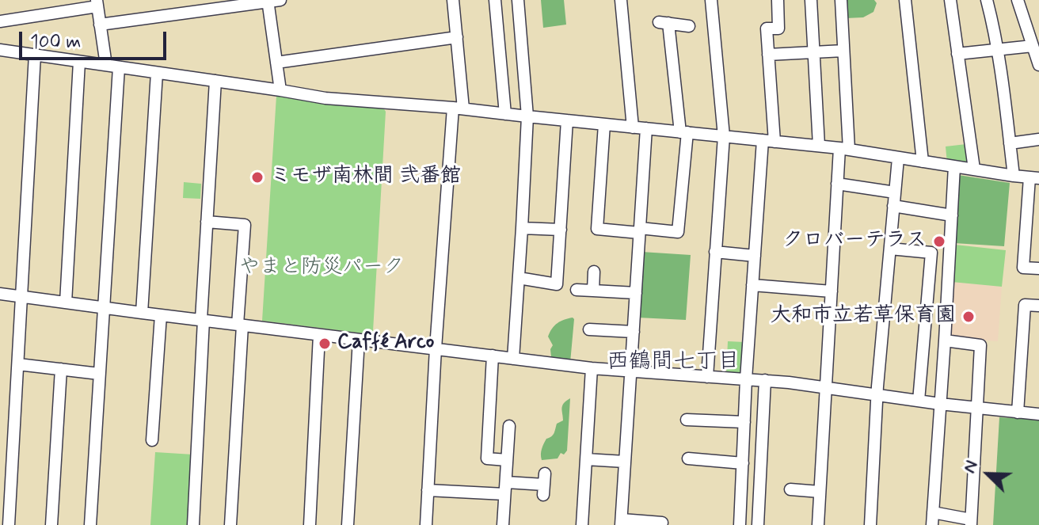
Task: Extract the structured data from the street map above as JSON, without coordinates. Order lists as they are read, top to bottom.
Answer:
{
  "districts": ["西鶴間七丁目"],
  "parks": ["やまと防災パーク"],
  "places": [
    "ミモザ南林間 弐番館",
    "クロバーテラス",
    "大和市立若草保育園",
    "Caffé Arco"
  ],
  "scale_bar": "100 m",
  "north": "top left"
}
